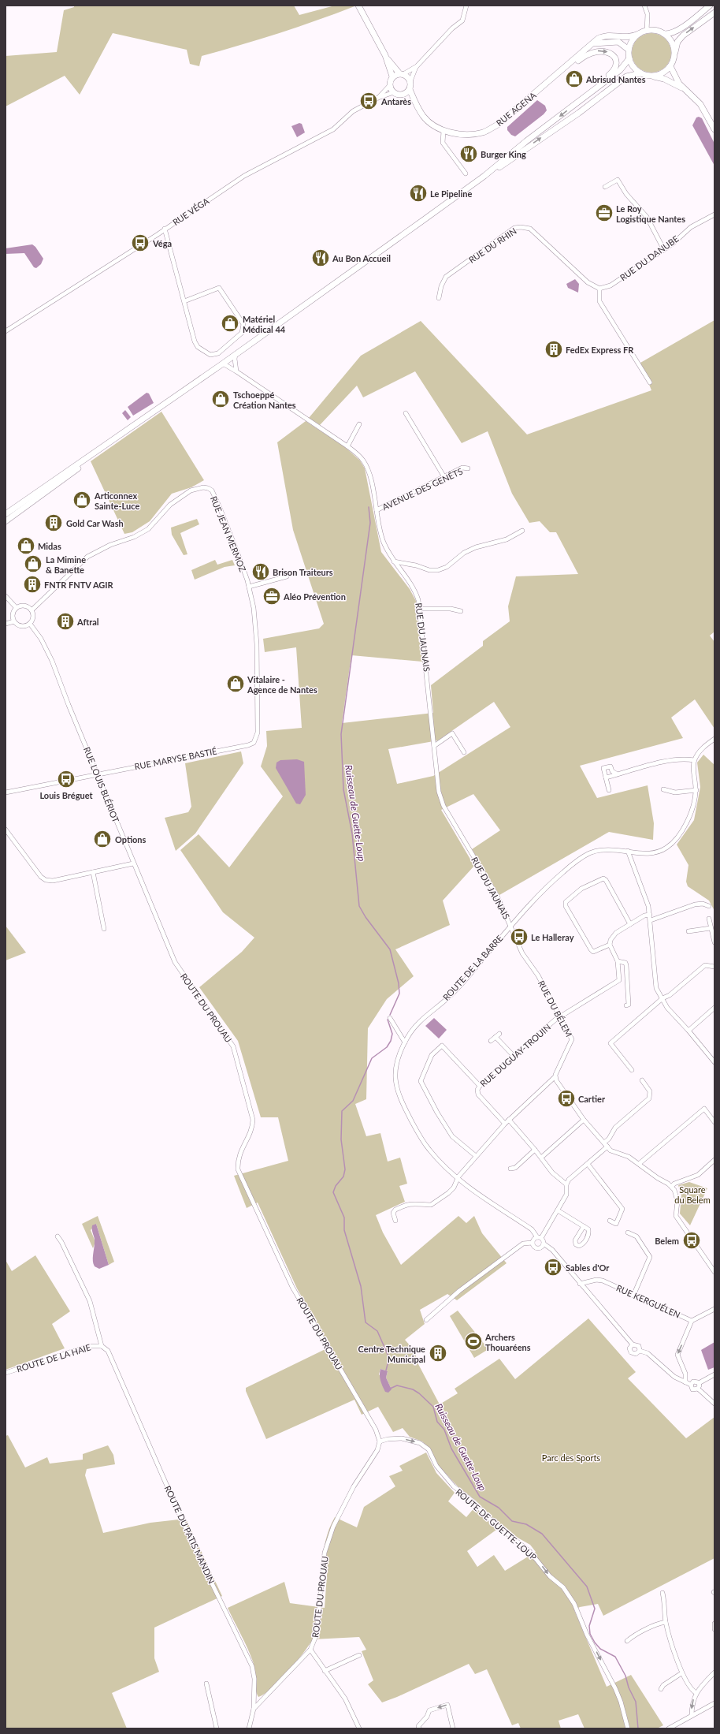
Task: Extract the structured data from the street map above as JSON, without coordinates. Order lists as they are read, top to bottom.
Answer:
{
  "streets": {
    "main road": ["RUE AGENA"],
    "street": [
      "RUE VÉGA",
      "RUE DU RHIN",
      "RUE DU DANUBE",
      "AVENUE DES GENÊTS",
      "RUE JEAN MERMOZ",
      "RUE DU JAUNAIS",
      "RUE MARYSE BASTIÉ",
      "RUE LOUIS BLÉRIOT",
      "ROUTE DE LA BARRE",
      "ROUTE DU PROUAU",
      "RUE DU BÉLEM",
      "RUE DUGUAY-TROUIN",
      "RUE KERGUÉLEN",
      "ROUTE DE LA HAIE",
      "ROUTE DE GUETTE-LOUP",
      "ROUTE DU PATIS MANDIN"
    ]
  },
  "crossings": [
    ["RUE AGENA", "RUE VÉGA"],
    ["RUE DU RHIN", "RUE DU DANUBE"],
    ["AVENUE DES GENÊTS", "RUE DU JAUNAIS"],
    ["RUE JEAN MERMOZ", "RUE MARYSE BASTIÉ"],
    ["RUE JEAN MERMOZ", "RUE LOUIS BLÉRIOT"],
    ["RUE DU JAUNAIS", "ROUTE DE LA BARRE"],
    ["RUE DU JAUNAIS", "RUE DU BÉLEM"],
    ["RUE MARYSE BASTIÉ", "RUE LOUIS BLÉRIOT"],
    ["RUE LOUIS BLÉRIOT", "ROUTE DU PROUAU"],
    ["ROUTE DE LA BARRE", "RUE DU BÉLEM"],
    ["ROUTE DU PROUAU", "ROUTE DE GUETTE-LOUP"],
    ["ROUTE DU PROUAU", "ROUTE DU PATIS MANDIN"],
    ["RUE DU BÉLEM", "RUE DUGUAY-TROUIN"],
    ["ROUTE DE LA HAIE", "ROUTE DU PATIS MANDIN"]
  ],
  "one_way": ["ROUTE DE GUETTE-LOUP"],
  "water": ["Ruisseau de Guette-Loup"],
  "parks": ["Square du Belem", "Parc des Sports"],
  "places": {
    "shop": [
      "Abrisud Nantes",
      "Matériel Médical 44",
      "Tschoeppé Création Nantes",
      "Articonnex Sainte-Luce",
      "Midas",
      "La Mimine & Banette",
      "Vitalaire - Agence de Nantes",
      "Options"
    ],
    "bus stop": [
      "Antarès",
      "Véga",
      "Louis Bréguet",
      "Le Halleray",
      "Cartier",
      "Belem",
      "Sables d'Or"
    ],
    "restaurant": [
      "Burger King",
      "Le Pipeline",
      "Au Bon Accueil",
      "Brison Traiteurs"
    ],
    "office": ["Le Roy Logistique Nantes", "Aléo Prévention"],
    "building": [
      "FedEx Express FR",
      "Gold Car Wash",
      "FNTR FNTV AGIR",
      "Aftral",
      "Centre Technique Municipal"
    ],
    "sports": ["Archers Thouaréens"]
  }
}
